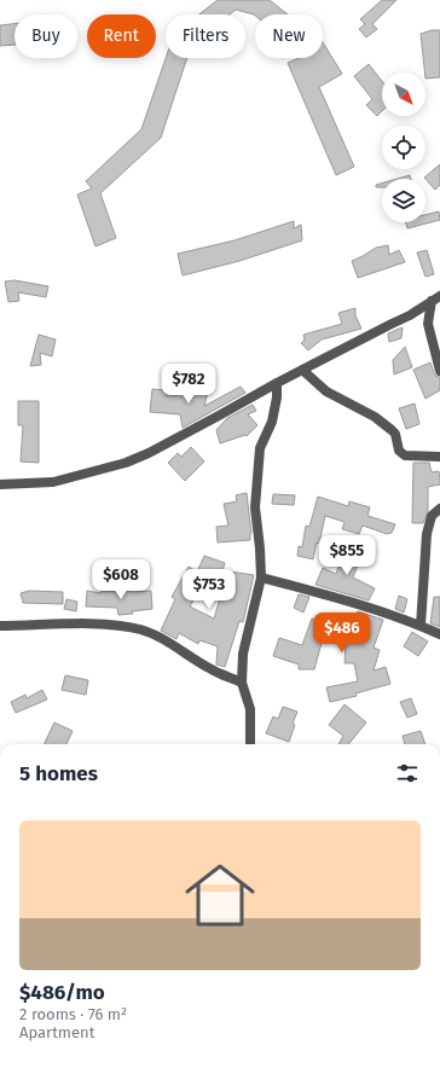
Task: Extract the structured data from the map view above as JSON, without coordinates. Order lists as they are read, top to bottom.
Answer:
{
  "north": "bottom right",
  "page": {
    "chip": [
      "Buy",
      "Rent",
      "Filters",
      "New"
    ],
    "price": [
      "$782",
      "$855",
      "$608",
      "$753",
      "$486"
    ],
    "heading": "5 homes",
    "list": [
      {
        "name": "$486/mo",
        "note": "2 rooms · 76 m² · Apartment"
      }
    ]
  }
}
